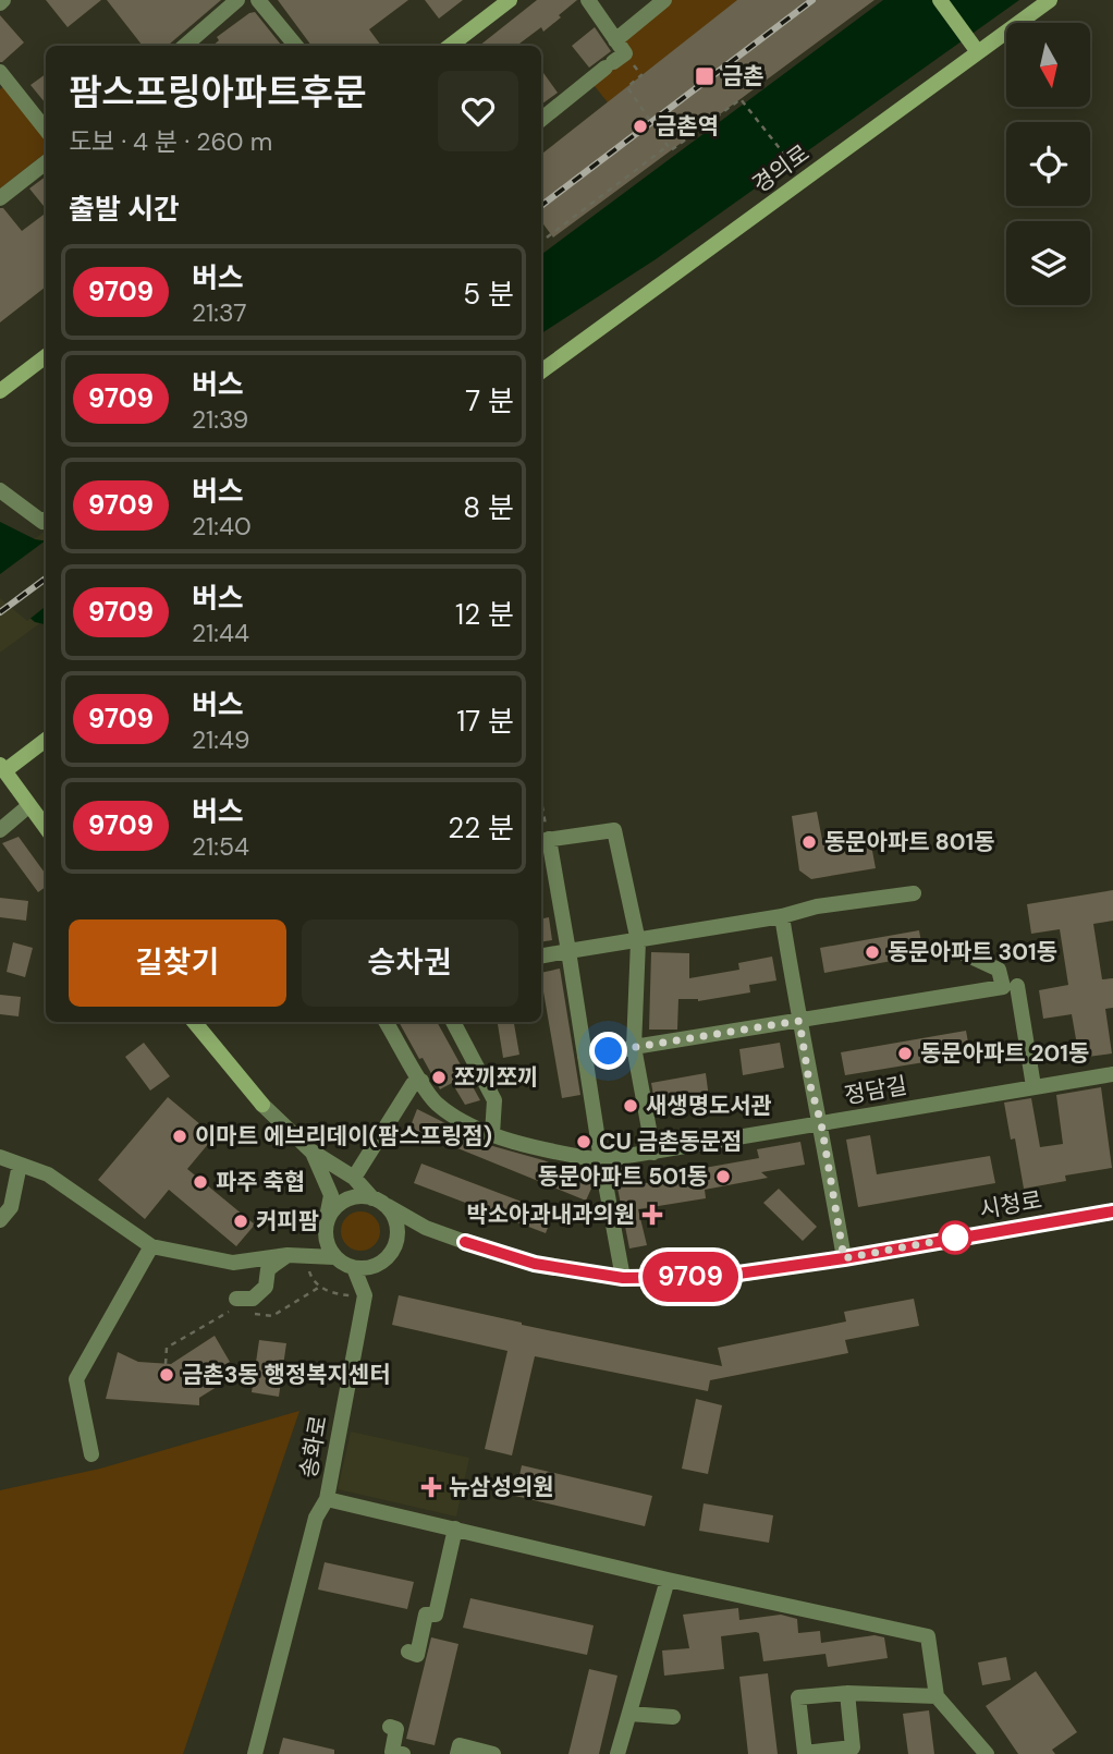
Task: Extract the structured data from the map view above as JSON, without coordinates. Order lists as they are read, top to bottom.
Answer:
{
  "streets": {
    "street": [
      "경의로",
      "정담길",
      "시청로",
      "송화로"
    ]
  },
  "places": {
    "transit": ["금촌"],
    "other": [
      "금촌역",
      "동문아파트 801동",
      "동문아파트 301동",
      "동문아파트 201동",
      "쪼끼쪼끼",
      "새생명도서관",
      "이마트 에브리데이(팜스프링점)",
      "CU 금촌동문점",
      "동문아파트 501동",
      "파주 축협",
      "커피팜",
      "금촌3동 행정복지센터"
    ],
    "health": ["박소아과내과의원", "뉴삼성의원"]
  },
  "lines": ["bus line 9709"],
  "north": "bottom",
  "page": {
    "on_map": "9709",
    "heading": [
      ["팜스프링아파트후문", "도보 · 4 분 · 260 m"],
      "출발 시간"
    ],
    "list": [
      {
        "mark": "9709",
        "name": "버스",
        "note": "21:37",
        "value": "5 분"
      },
      {
        "mark": "9709",
        "name": "버스",
        "note": "21:39",
        "value": "7 분"
      },
      {
        "mark": "9709",
        "name": "버스",
        "note": "21:40",
        "value": "8 분"
      },
      {
        "mark": "9709",
        "name": "버스",
        "note": "21:44",
        "value": "12 분"
      },
      {
        "mark": "9709",
        "name": "버스",
        "note": "21:49",
        "value": "17 분"
      },
      {
        "mark": "9709",
        "name": "버스",
        "note": "21:54",
        "value": "22 분"
      }
    ],
    "buttons": ["길찾기", "승차권"]
  }
}
